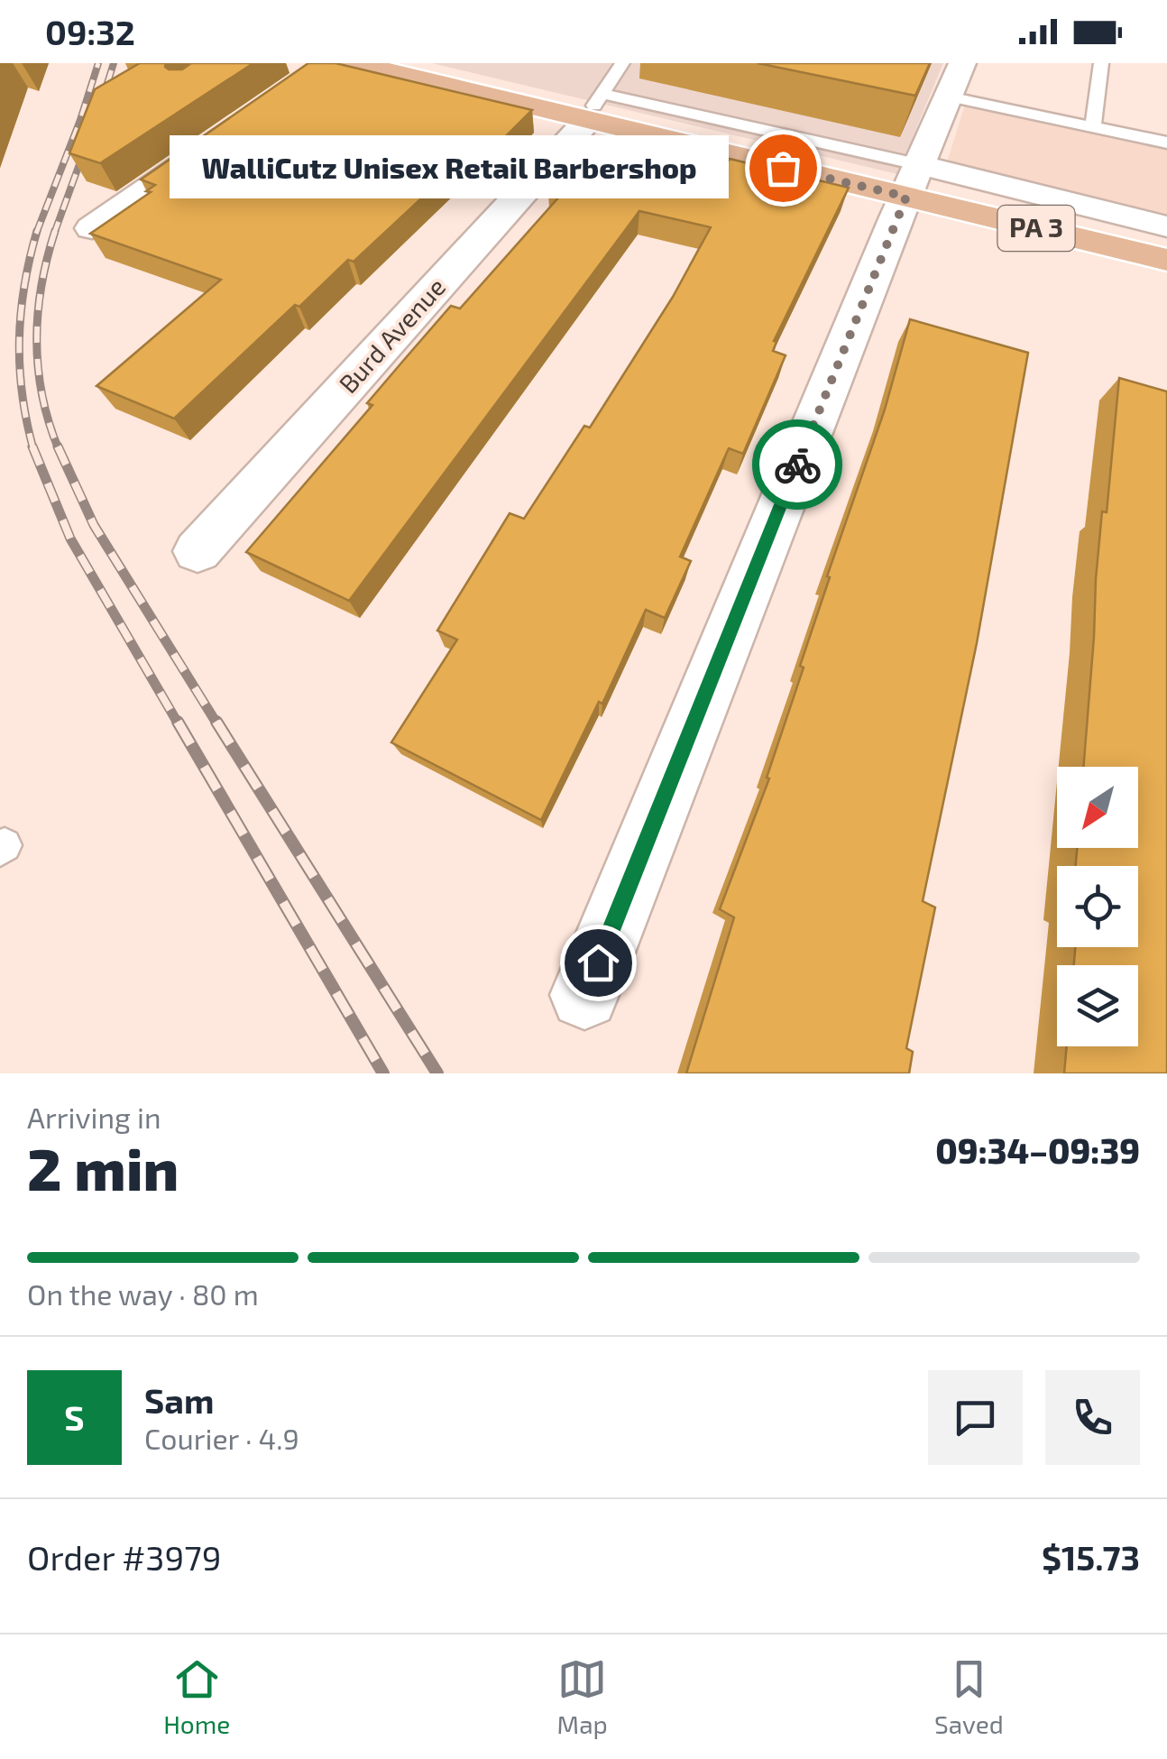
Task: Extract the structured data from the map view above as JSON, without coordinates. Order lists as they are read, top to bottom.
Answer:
{
  "streets": {
    "main road": ["PA 3"],
    "street": ["Burd Avenue"]
  },
  "crossings": [
    ["PA 3", "Burd Avenue"]
  ],
  "places": ["WalliCutz Unisex Retail Barbershop"],
  "north": "bottom left",
  "page": {
    "status": "09:32",
    "bubble": "WalliCutz Unisex Retail Barbershop",
    "heading": ["2 min", "Arriving in", "09:34–09:39"],
    "panel": [
      "Sam",
      "Courier · 4.9",
      "Order #3979",
      "$15.73"
    ],
    "bar": "On the way · 80 m",
    "round": "S",
    "tabs": ["Home", "Map", "Saved"]
  }
}
